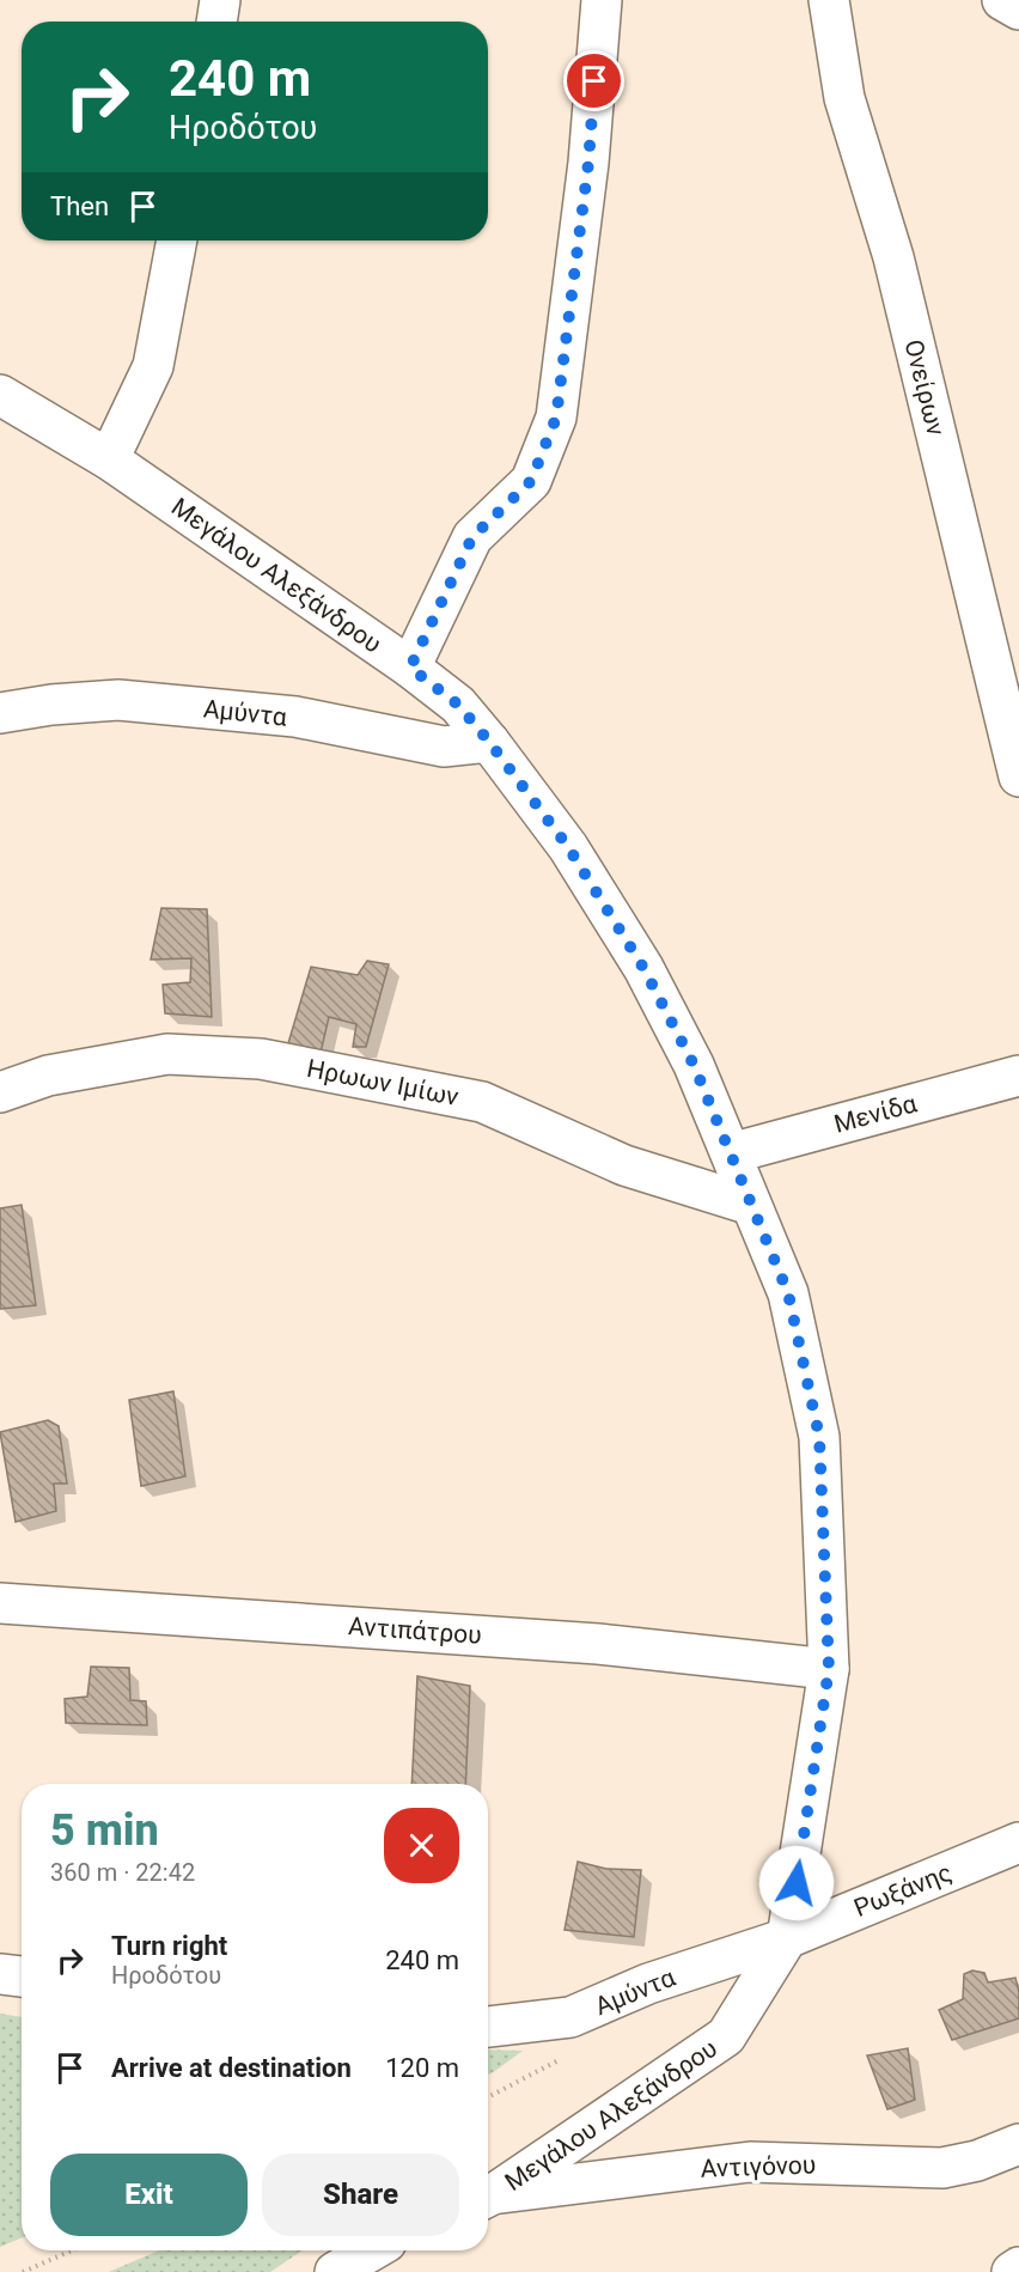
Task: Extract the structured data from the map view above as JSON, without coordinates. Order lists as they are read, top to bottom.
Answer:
{
  "streets": {
    "street": [
      "Ονείρων",
      "Μεγάλου Αλεξάνδρου",
      "Αμύντα",
      "Ηρωων Ιμίων",
      "Μενίδα",
      "Αντιπάτρου",
      "Ρωξάνης",
      "Αντιγόνου"
    ]
  },
  "crossings": [
    ["Μεγάλου Αλεξάνδρου", "Αμύντα"],
    ["Μεγάλου Αλεξάνδρου", "Ηρωων Ιμίων"],
    ["Μεγάλου Αλεξάνδρου", "Μενίδα"],
    ["Μεγάλου Αλεξάνδρου", "Αντιπάτρου"],
    ["Μεγάλου Αλεξάνδρου", "Ρωξάνης"],
    ["Αμύντα", "Ρωξάνης"]
  ],
  "page": {
    "turn": ["240 m", "Ηροδότου"],
    "then": "Then",
    "heading": ["5 min", "360 m · 22:42"],
    "list": [
      {
        "name": "Turn right",
        "note": "Ηροδότου",
        "value": "240 m"
      },
      {
        "name": "Arrive at destination",
        "value": "120 m"
      }
    ],
    "buttons": ["Exit", "Share"]
  }
}
